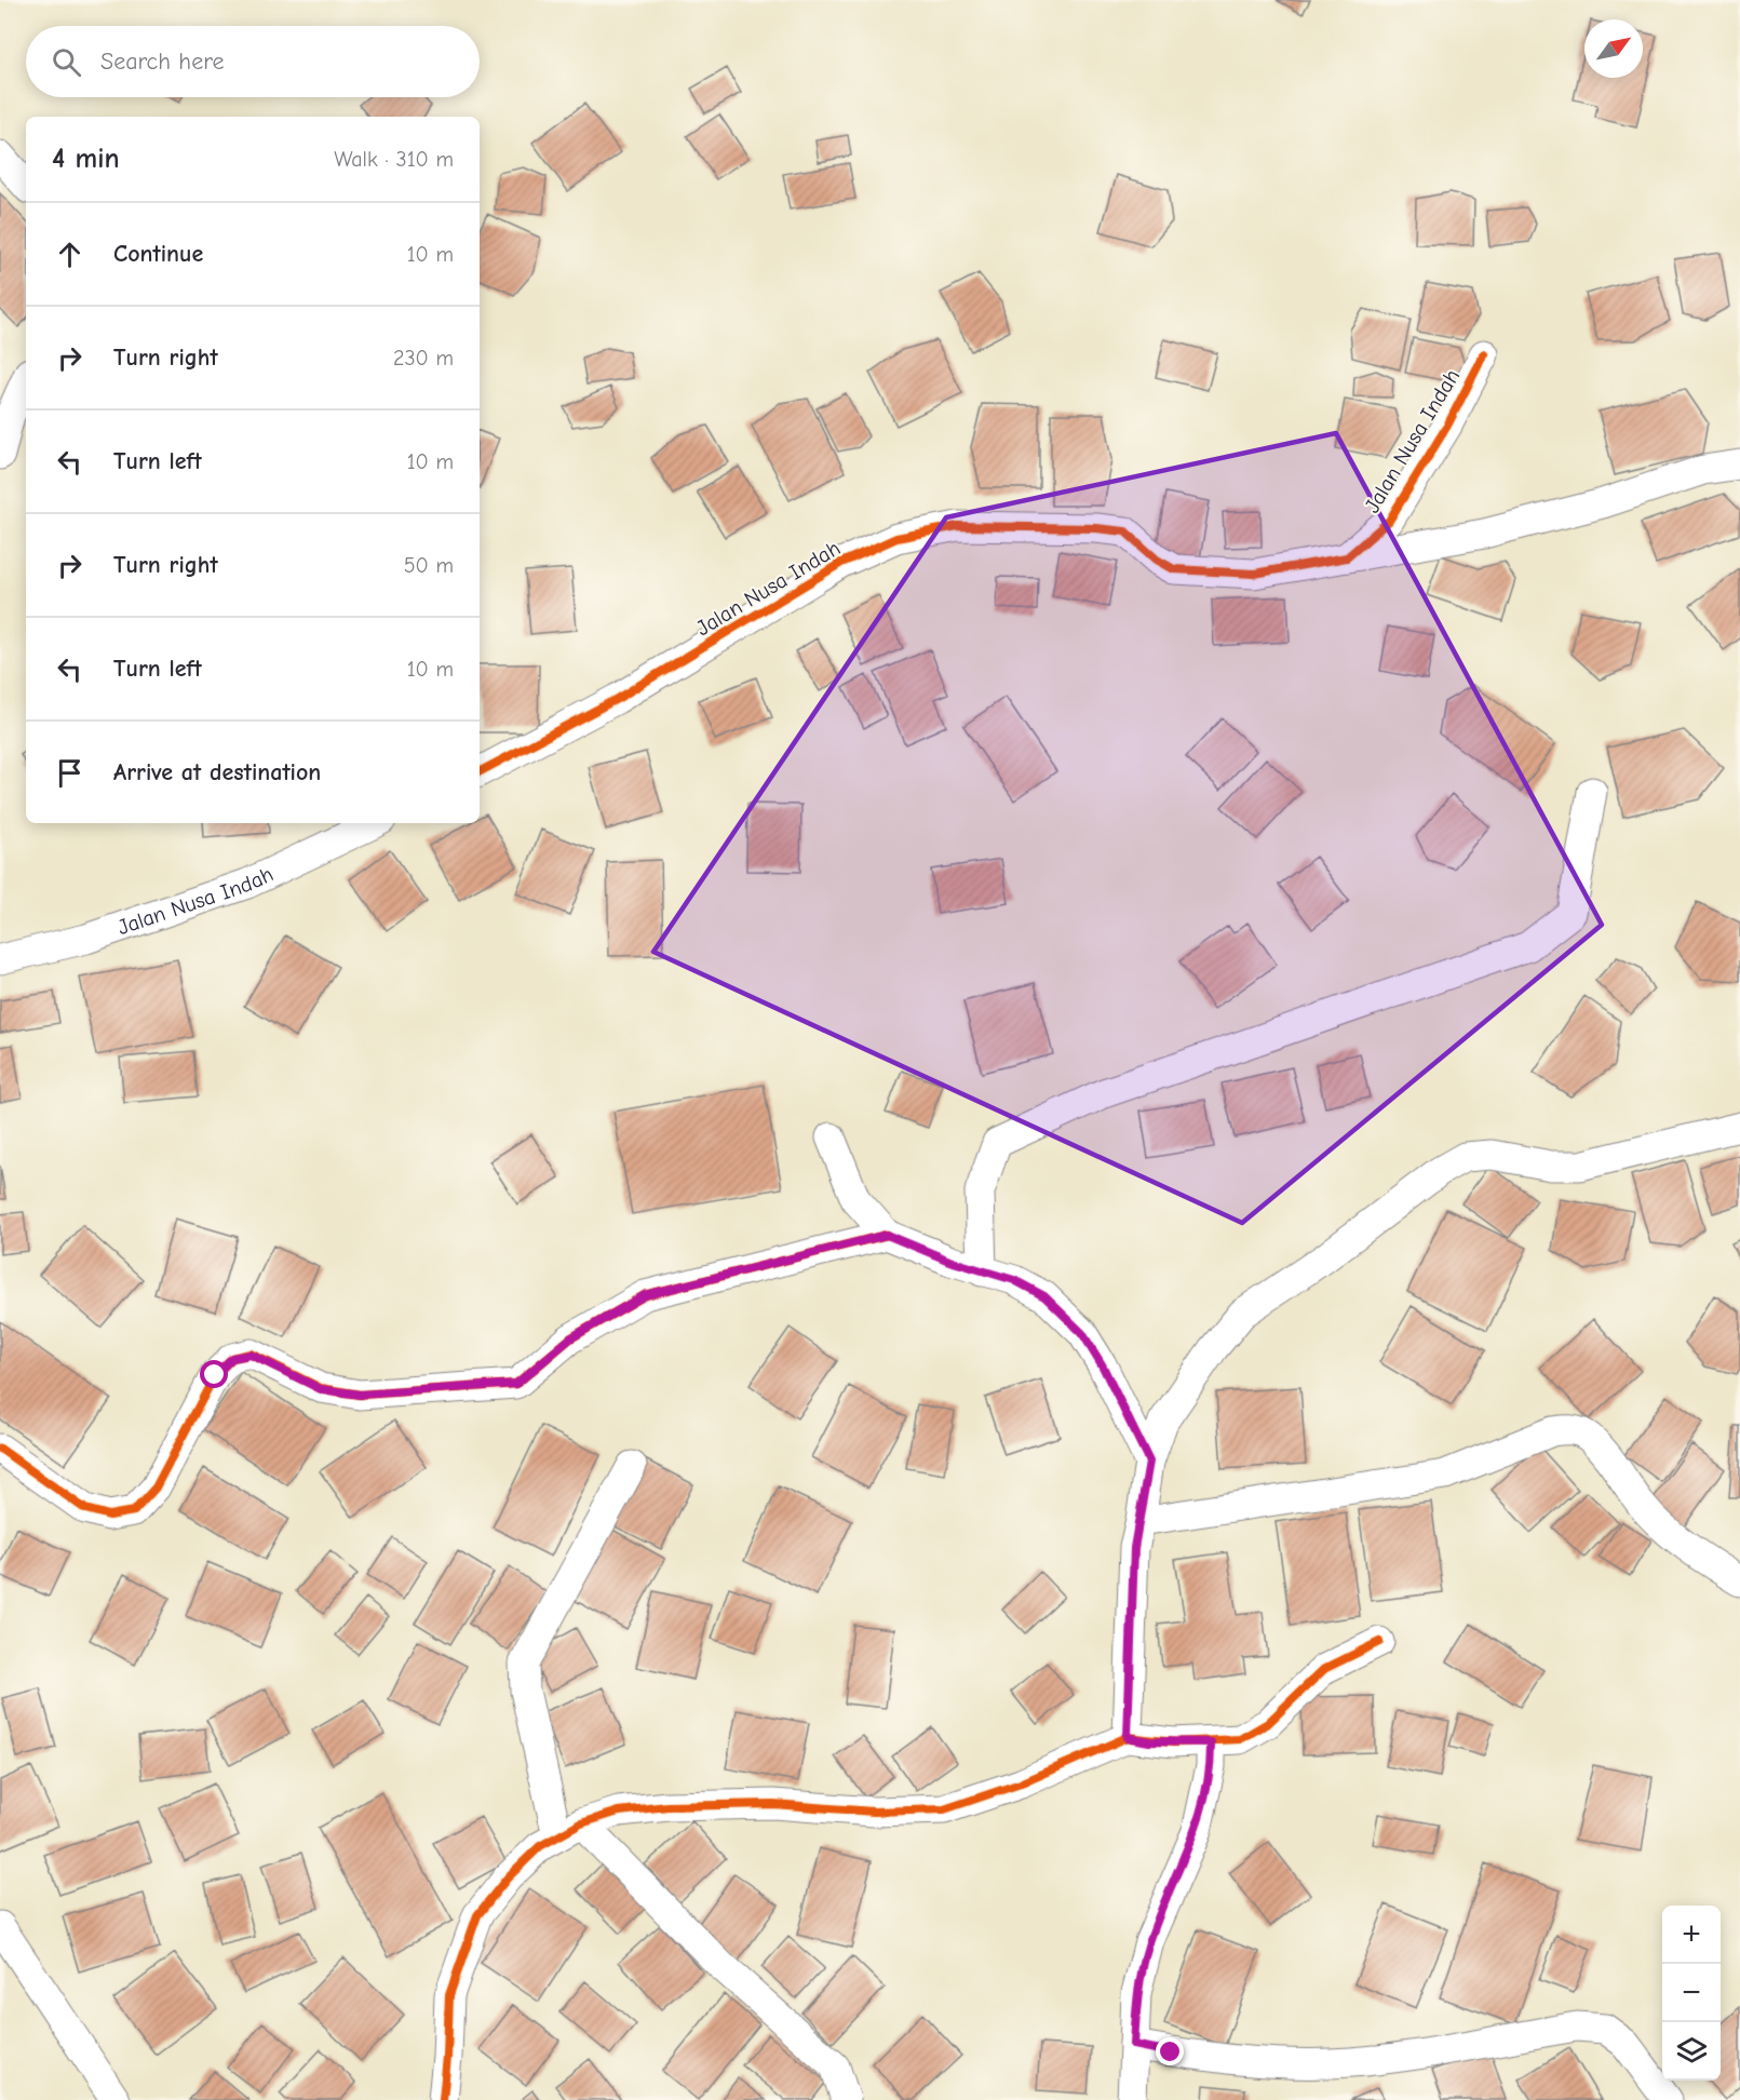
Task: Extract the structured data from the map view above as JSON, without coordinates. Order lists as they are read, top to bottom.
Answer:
{
  "streets": {
    "street": ["Jalan Nusa Indah"]
  },
  "north": "top right",
  "page": {
    "search": "Search here",
    "heading": ["4 min", "Walk · 310 m"],
    "list": [
      ["Continue", "10 m"],
      ["Turn right", "230 m"],
      ["Turn left", "10 m"],
      ["Turn right", "50 m"],
      ["Turn left", "10 m"],
      "Arrive at destination"
    ],
    "map_buttons": ["+", "−"]
  }
}
